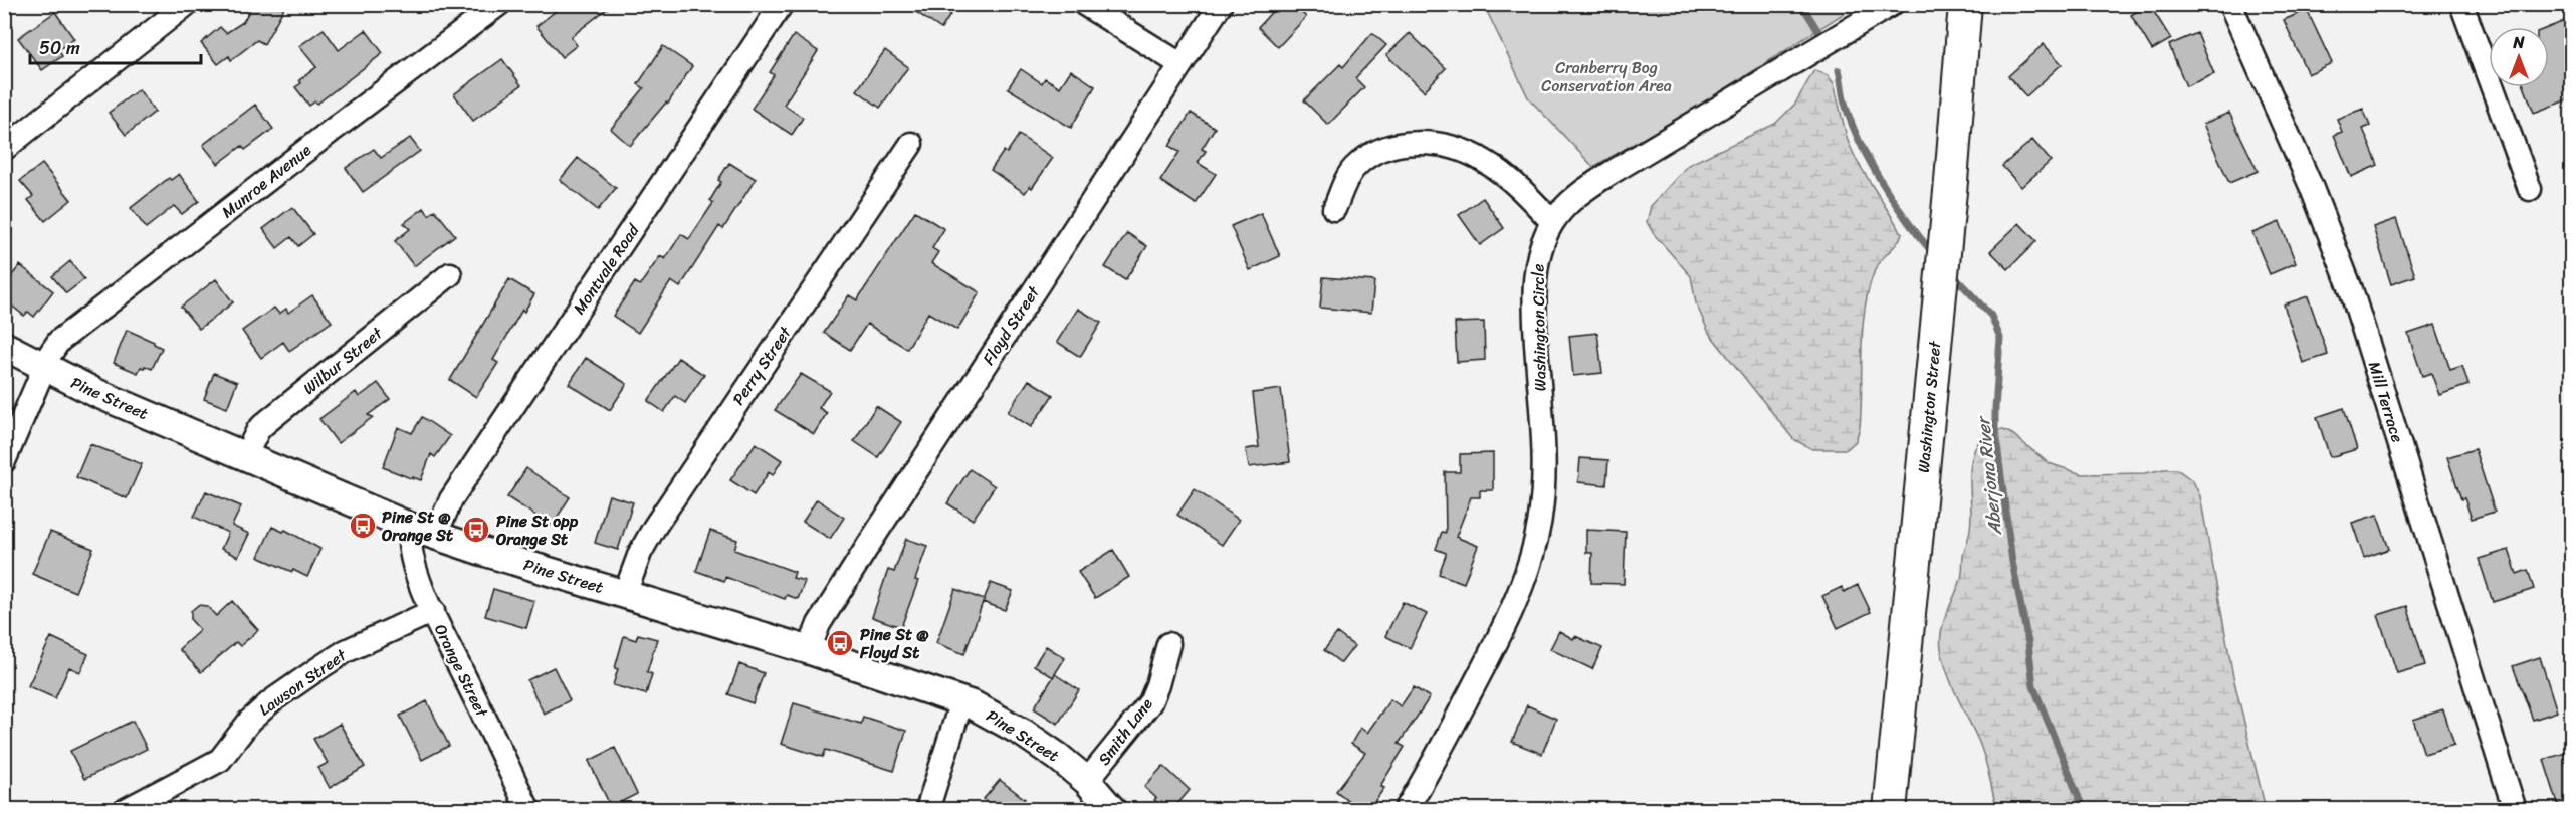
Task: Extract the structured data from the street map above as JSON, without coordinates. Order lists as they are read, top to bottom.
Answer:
{
  "streets": {
    "main road": ["Washington Street"],
    "street": [
      "Munroe Avenue",
      "Montvale Road",
      "Floyd Street",
      "Washington Circle",
      "Wilbur Street",
      "Perry Street",
      "Pine Street",
      "Mill Terrace",
      "Orange Street",
      "Lawson Street",
      "Smith Lane"
    ]
  },
  "crossings": [
    ["Munroe Avenue", "Pine Street"],
    ["Montvale Road", "Pine Street"],
    ["Montvale Road", "Orange Street"],
    ["Floyd Street", "Pine Street"],
    ["Wilbur Street", "Pine Street"],
    ["Perry Street", "Pine Street"],
    ["Pine Street", "Orange Street"],
    ["Pine Street", "Smith Lane"],
    ["Orange Street", "Lawson Street"]
  ],
  "water": ["Aberjona River"],
  "parks": ["Cranberry Bog Conservation Area"],
  "places": {
    "bus stop": ["Pine St @ Orange St", "Pine St opp Orange St", "Pine St @ Floyd St"]
  },
  "scale_bar": "50 m",
  "north": "top"
}
